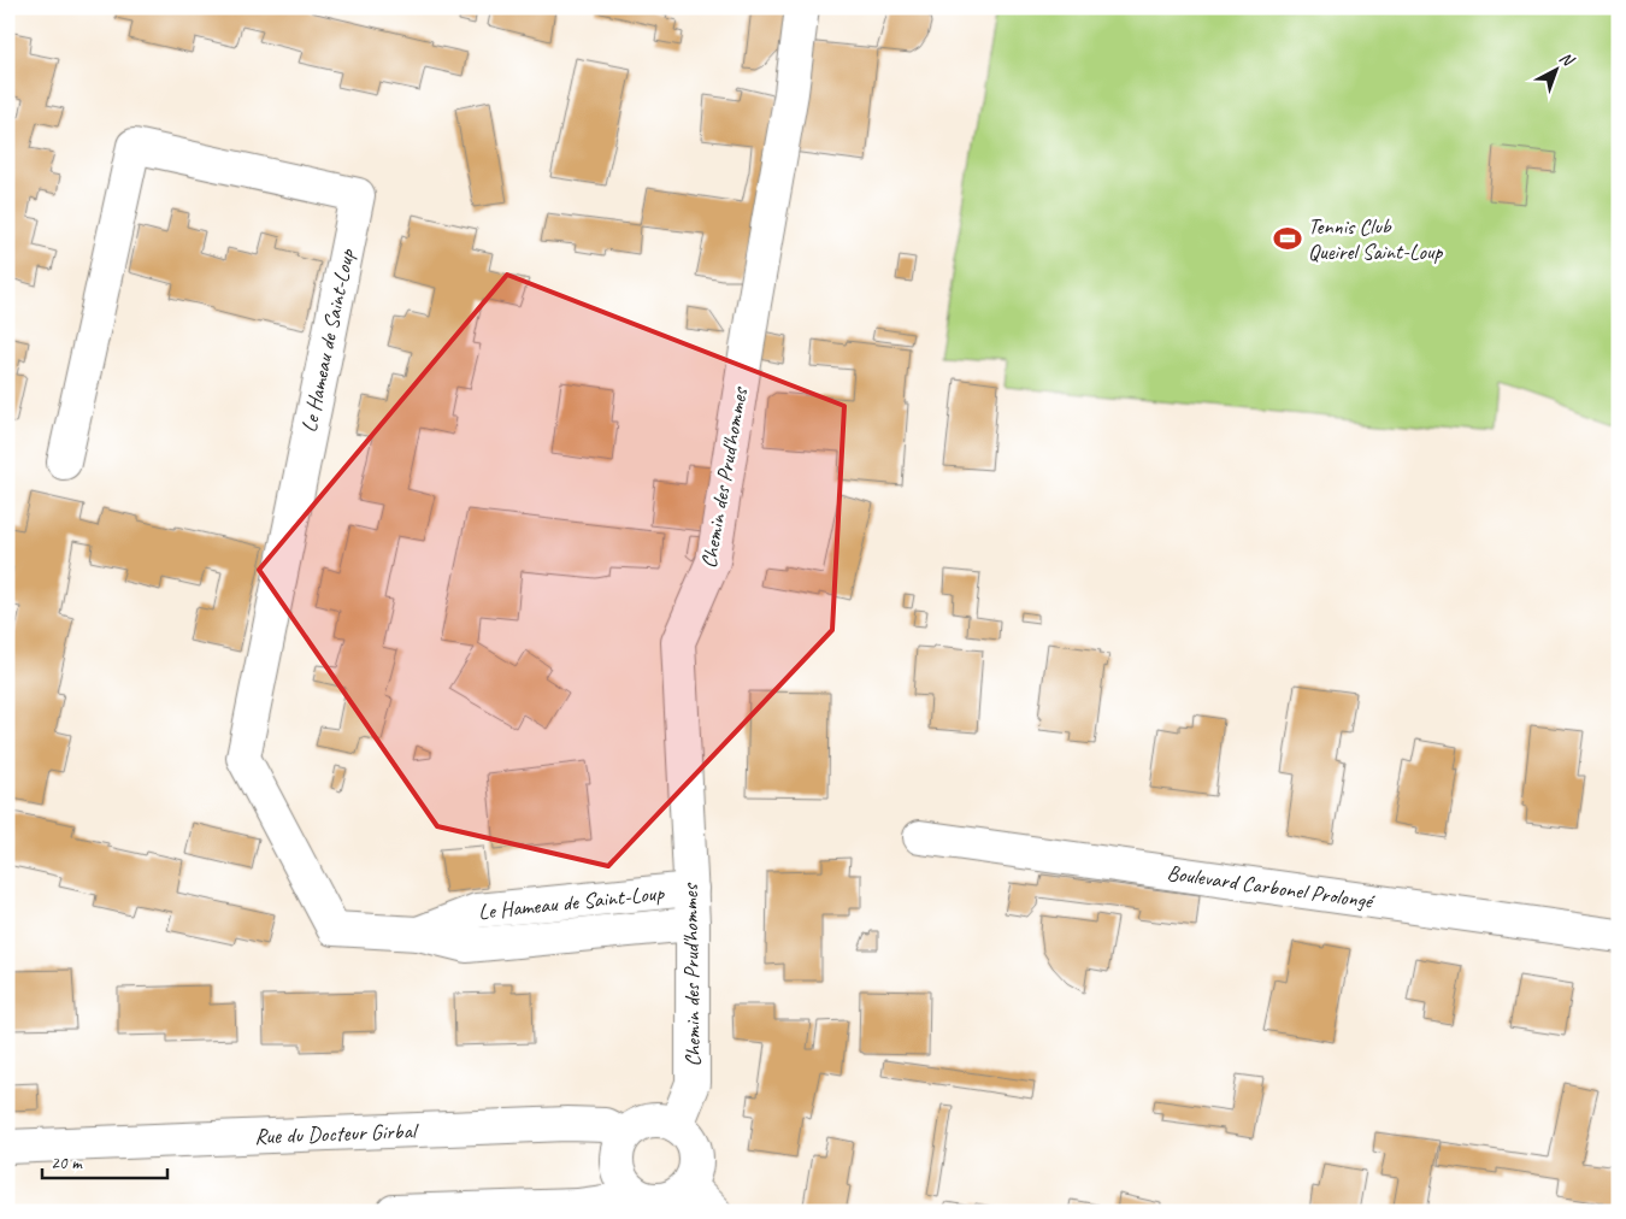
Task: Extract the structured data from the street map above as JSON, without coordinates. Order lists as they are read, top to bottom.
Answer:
{
  "streets": {
    "street": [
      "Le Hameau de Saint-Loup",
      "Chemin des Prud'hommes",
      "Boulevard Carbonel Prolongé",
      "Rue du Docteur Girbal"
    ]
  },
  "crossings": [
    ["Le Hameau de Saint-Loup", "Chemin des Prud'hommes"],
    ["Chemin des Prud'hommes", "Rue du Docteur Girbal"]
  ],
  "places": {
    "sports": ["Tennis Club Queirel Saint-Loup"]
  },
  "scale_bar": "20 m",
  "north": "top right"
}
